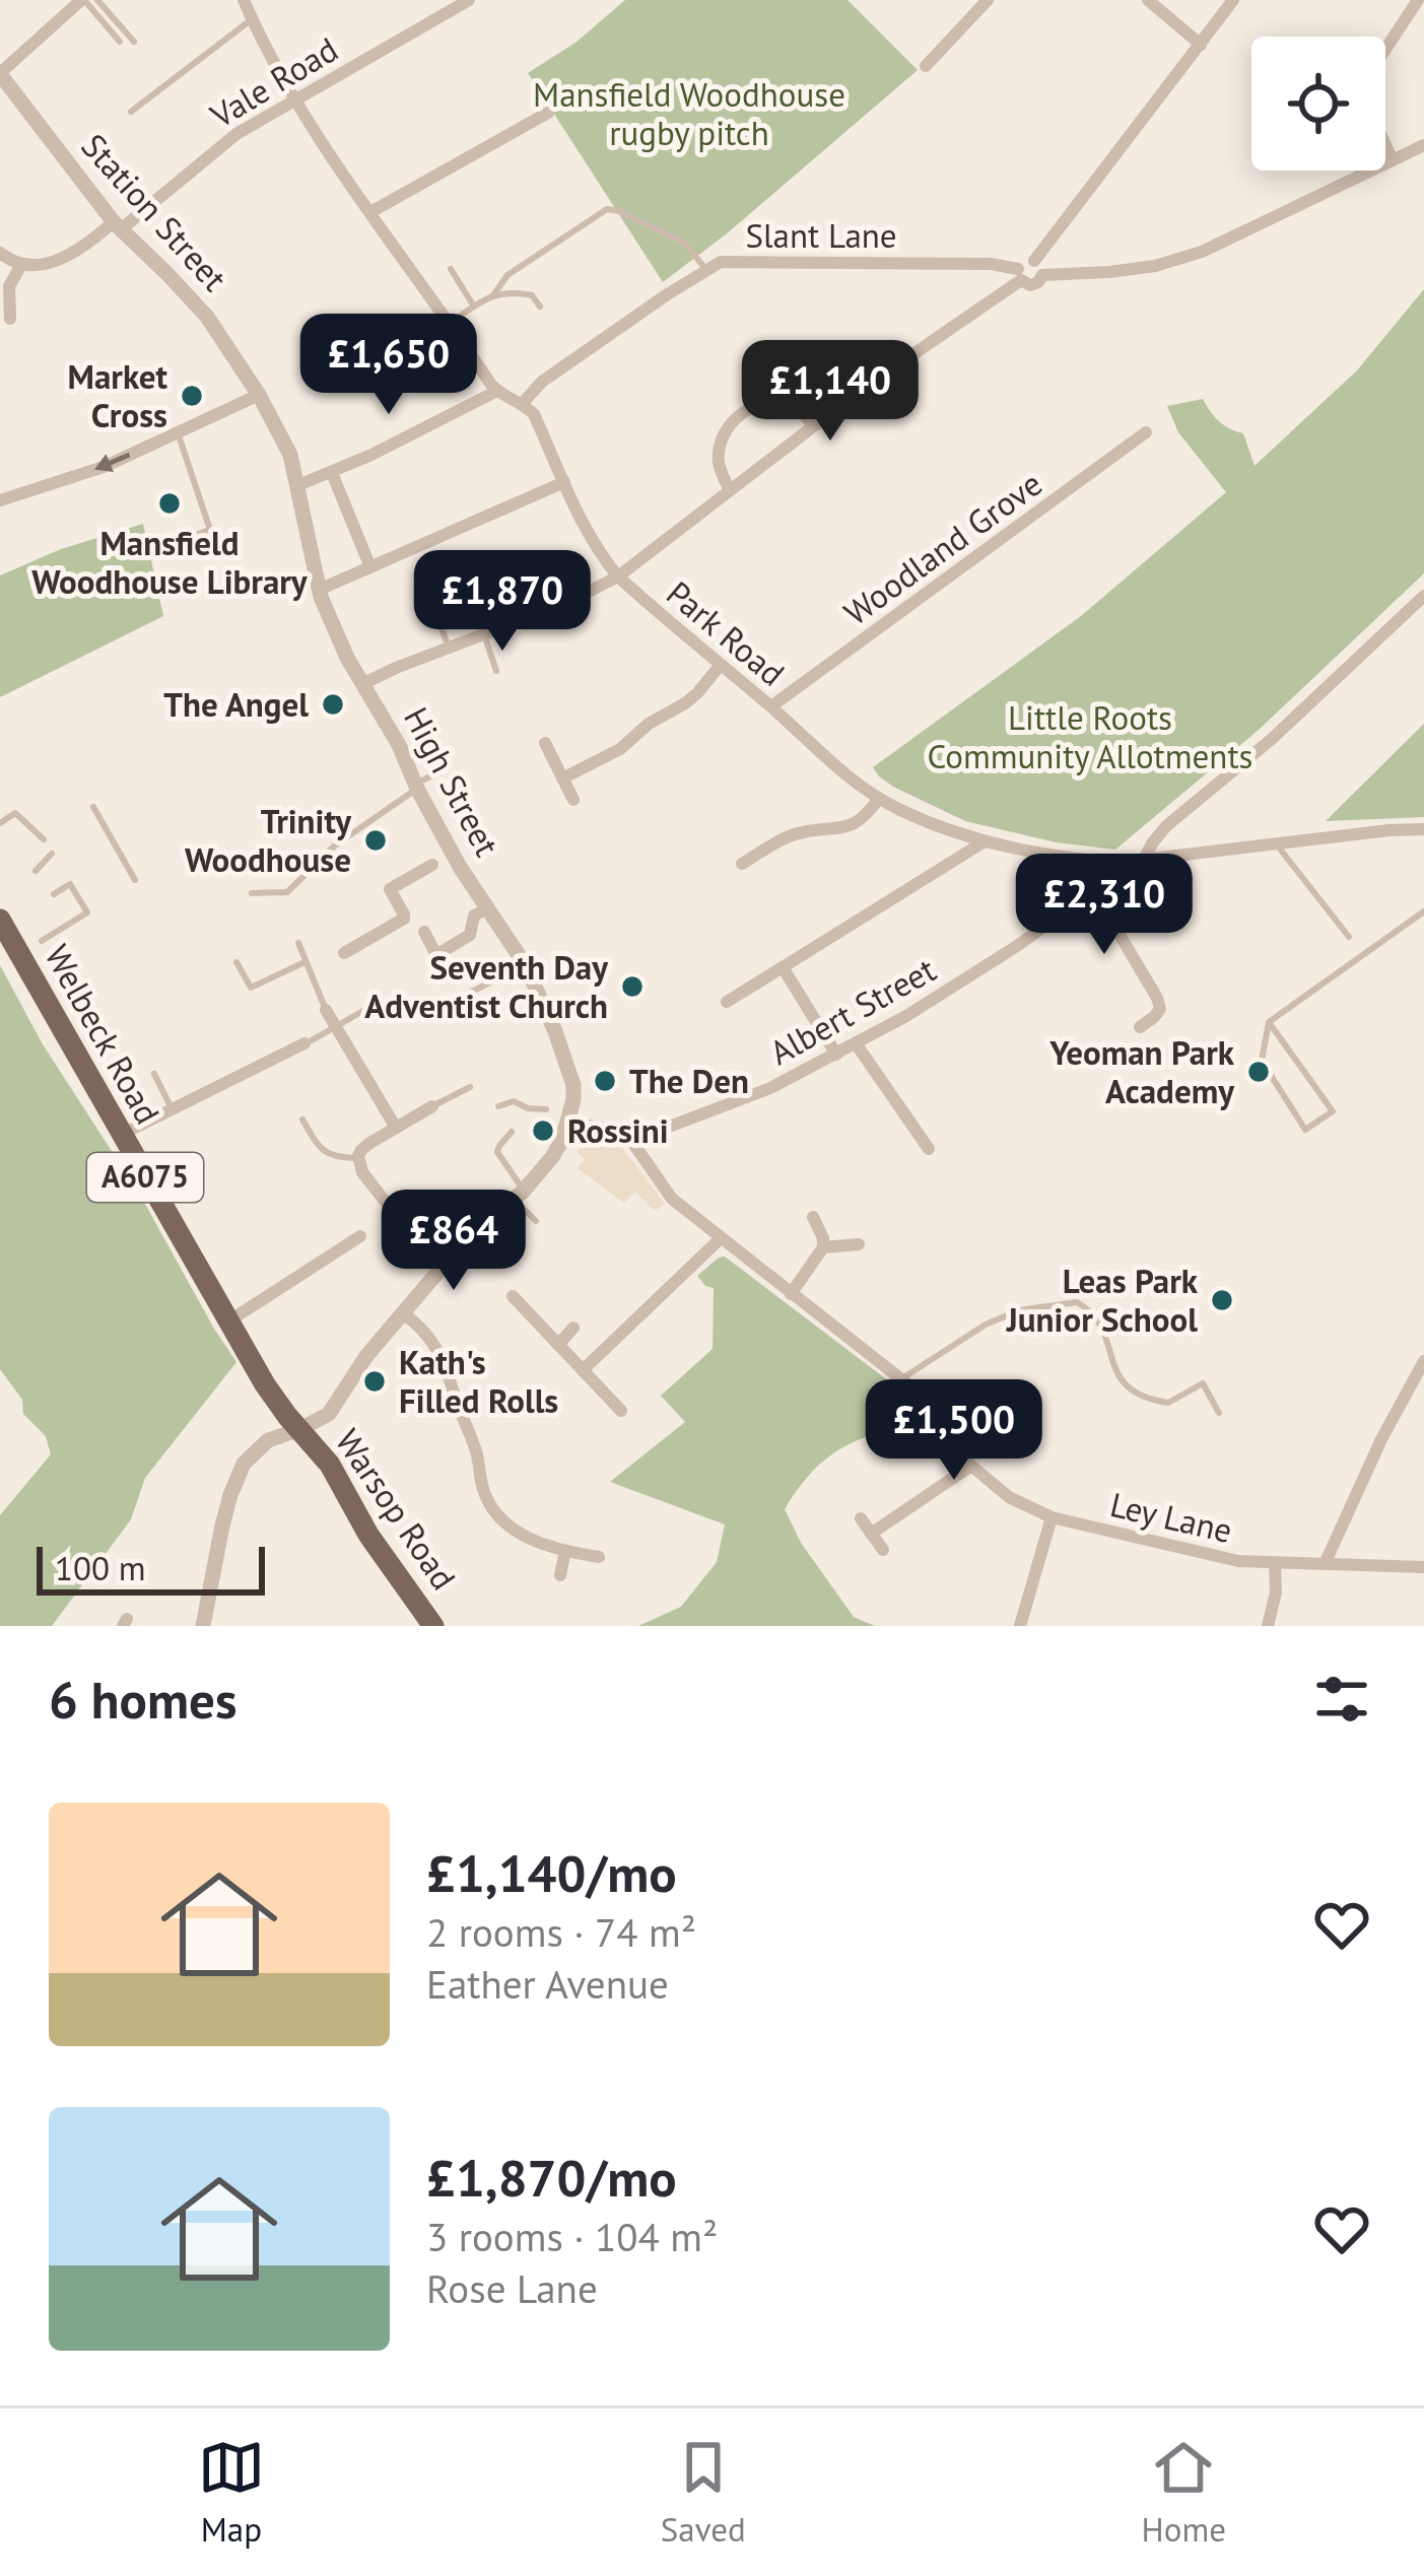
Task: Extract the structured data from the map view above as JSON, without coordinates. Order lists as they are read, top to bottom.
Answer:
{
  "streets": {
    "main road": ["Welbeck Road", "A6075", "Warsop Road"],
    "street": [
      "Vale Road",
      "Station Street",
      "Slant Lane",
      "Woodland Grove",
      "Park Road",
      "High Street",
      "Albert Street",
      "Ley Lane"
    ]
  },
  "crossings": [
    ["Vale Road", "Station Street"],
    ["Station Street", "High Street"],
    ["Slant Lane", "Park Road"],
    ["Woodland Grove", "Park Road"],
    ["Park Road", "Albert Street"],
    ["High Street", "Albert Street"],
    ["Albert Street", "Ley Lane"],
    ["Welbeck Road", "Warsop Road"]
  ],
  "parks": ["Mansfield Woodhouse rugby pitch", "Little Roots Community Allotments"],
  "places": [
    "Market Cross",
    "Mansfield Woodhouse Library",
    "The Angel",
    "Trinity Woodhouse",
    "Seventh Day Adventist Church",
    "Yeoman Park Academy",
    "The Den",
    "Rossini",
    "Leas Park Junior School",
    "Kath's Filled Rolls"
  ],
  "scale_bar": "100 m",
  "page": {
    "price": [
      "£1,650",
      "£1,140",
      "£1,870",
      "£2,310",
      "£864",
      "£1,500"
    ],
    "scale": "100 m",
    "heading": "6 homes",
    "list": [
      {
        "name": "£1,140/mo",
        "note": "2 rooms · 74 m² · Eather Avenue"
      },
      {
        "name": "£1,870/mo",
        "note": "3 rooms · 104 m² · Rose Lane"
      }
    ],
    "tabs": ["Map", "Saved", "Home"]
  }
}
